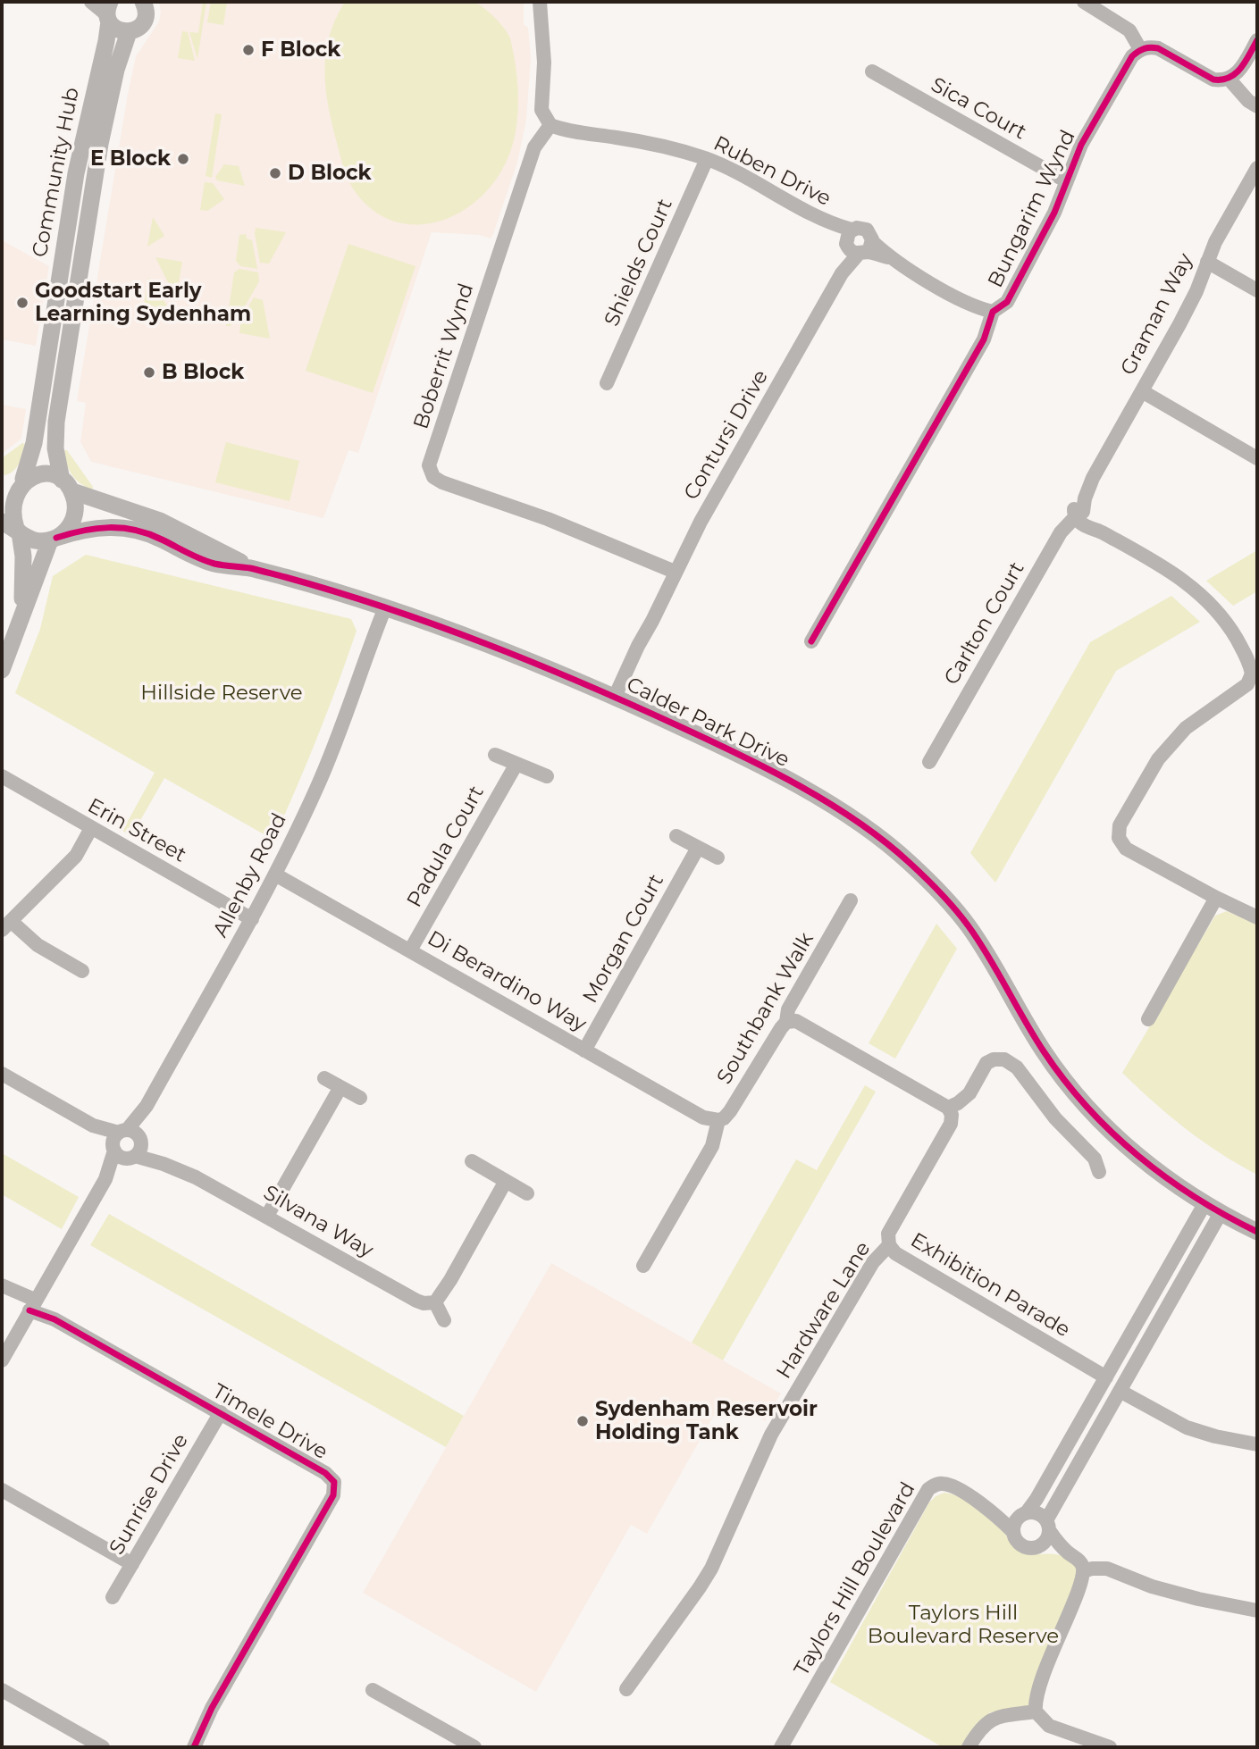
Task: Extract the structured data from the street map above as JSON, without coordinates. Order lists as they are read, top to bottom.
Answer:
{
  "streets": {
    "street": [
      "Sica Court",
      "Ruben Drive",
      "Community Hub",
      "Bungarim Wynd",
      "Shields Court",
      "Graman Way",
      "Boberrit Wynd",
      "Contursi Drive",
      "Carlton Court",
      "Calder Park Drive",
      "Erin Street",
      "Padula Court",
      "Allenby Road",
      "Morgan Court",
      "Di Berardino Way",
      "Southbank Walk",
      "Silvana Way",
      "Exhibition Parade",
      "Hardware Lane",
      "Timele Drive",
      "Sunrise Drive",
      "Taylors Hill Boulevard"
    ]
  },
  "crossings": [
    ["Sica Court", "Bungarim Wynd"],
    ["Ruben Drive", "Bungarim Wynd"],
    ["Ruben Drive", "Shields Court"],
    ["Ruben Drive", "Boberrit Wynd"],
    ["Ruben Drive", "Contursi Drive"],
    ["Community Hub", "Calder Park Drive"],
    ["Graman Way", "Carlton Court"],
    ["Boberrit Wynd", "Contursi Drive"],
    ["Contursi Drive", "Calder Park Drive"],
    ["Calder Park Drive", "Allenby Road"],
    ["Erin Street", "Allenby Road"],
    ["Padula Court", "Di Berardino Way"],
    ["Allenby Road", "Di Berardino Way"],
    ["Allenby Road", "Silvana Way"],
    ["Allenby Road", "Timele Drive"],
    ["Morgan Court", "Di Berardino Way"],
    ["Di Berardino Way", "Southbank Walk"],
    ["Exhibition Parade", "Hardware Lane"],
    ["Timele Drive", "Sunrise Drive"]
  ],
  "parks": ["Hillside Reserve", "Taylors Hill Boulevard Reserve"],
  "places": [
    "F Block",
    "E Block",
    "D Block",
    "Goodstart Early Learning Sydenham",
    "B Block",
    "Sydenham Reservoir Holding Tank"
  ]
}
